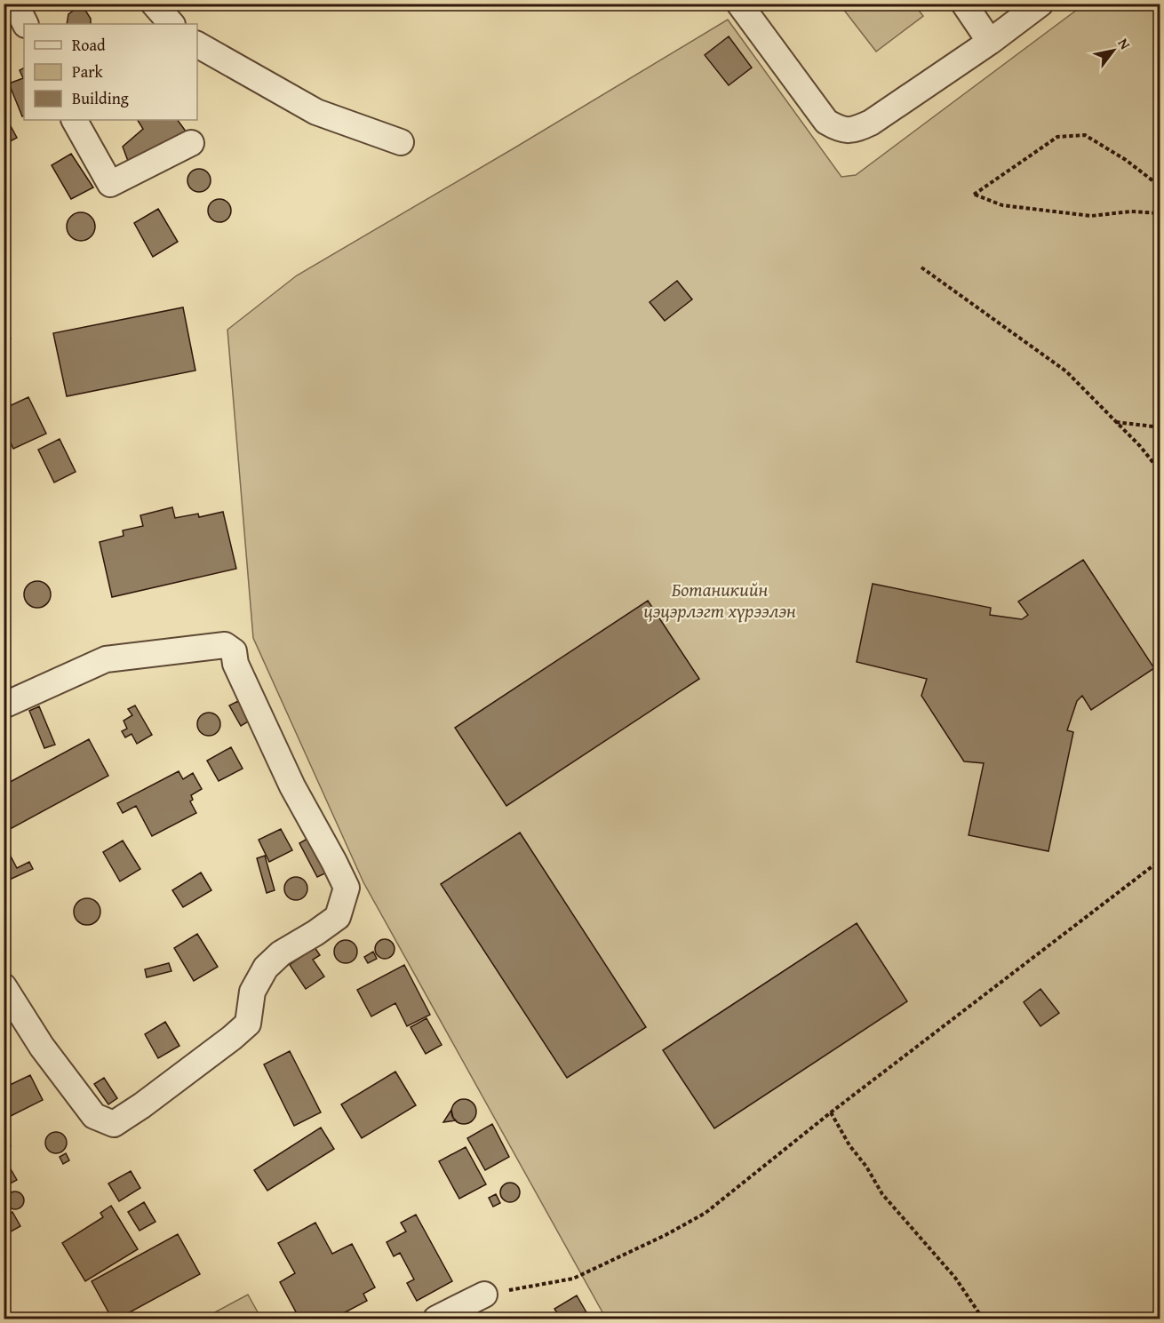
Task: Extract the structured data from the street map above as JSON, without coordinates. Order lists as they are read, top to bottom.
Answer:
{
  "parks": ["Ботаникийн цэцэрлэгт хүрээлэн"],
  "legend": ["Road", "Park", "Building"],
  "north": "top right"
}
